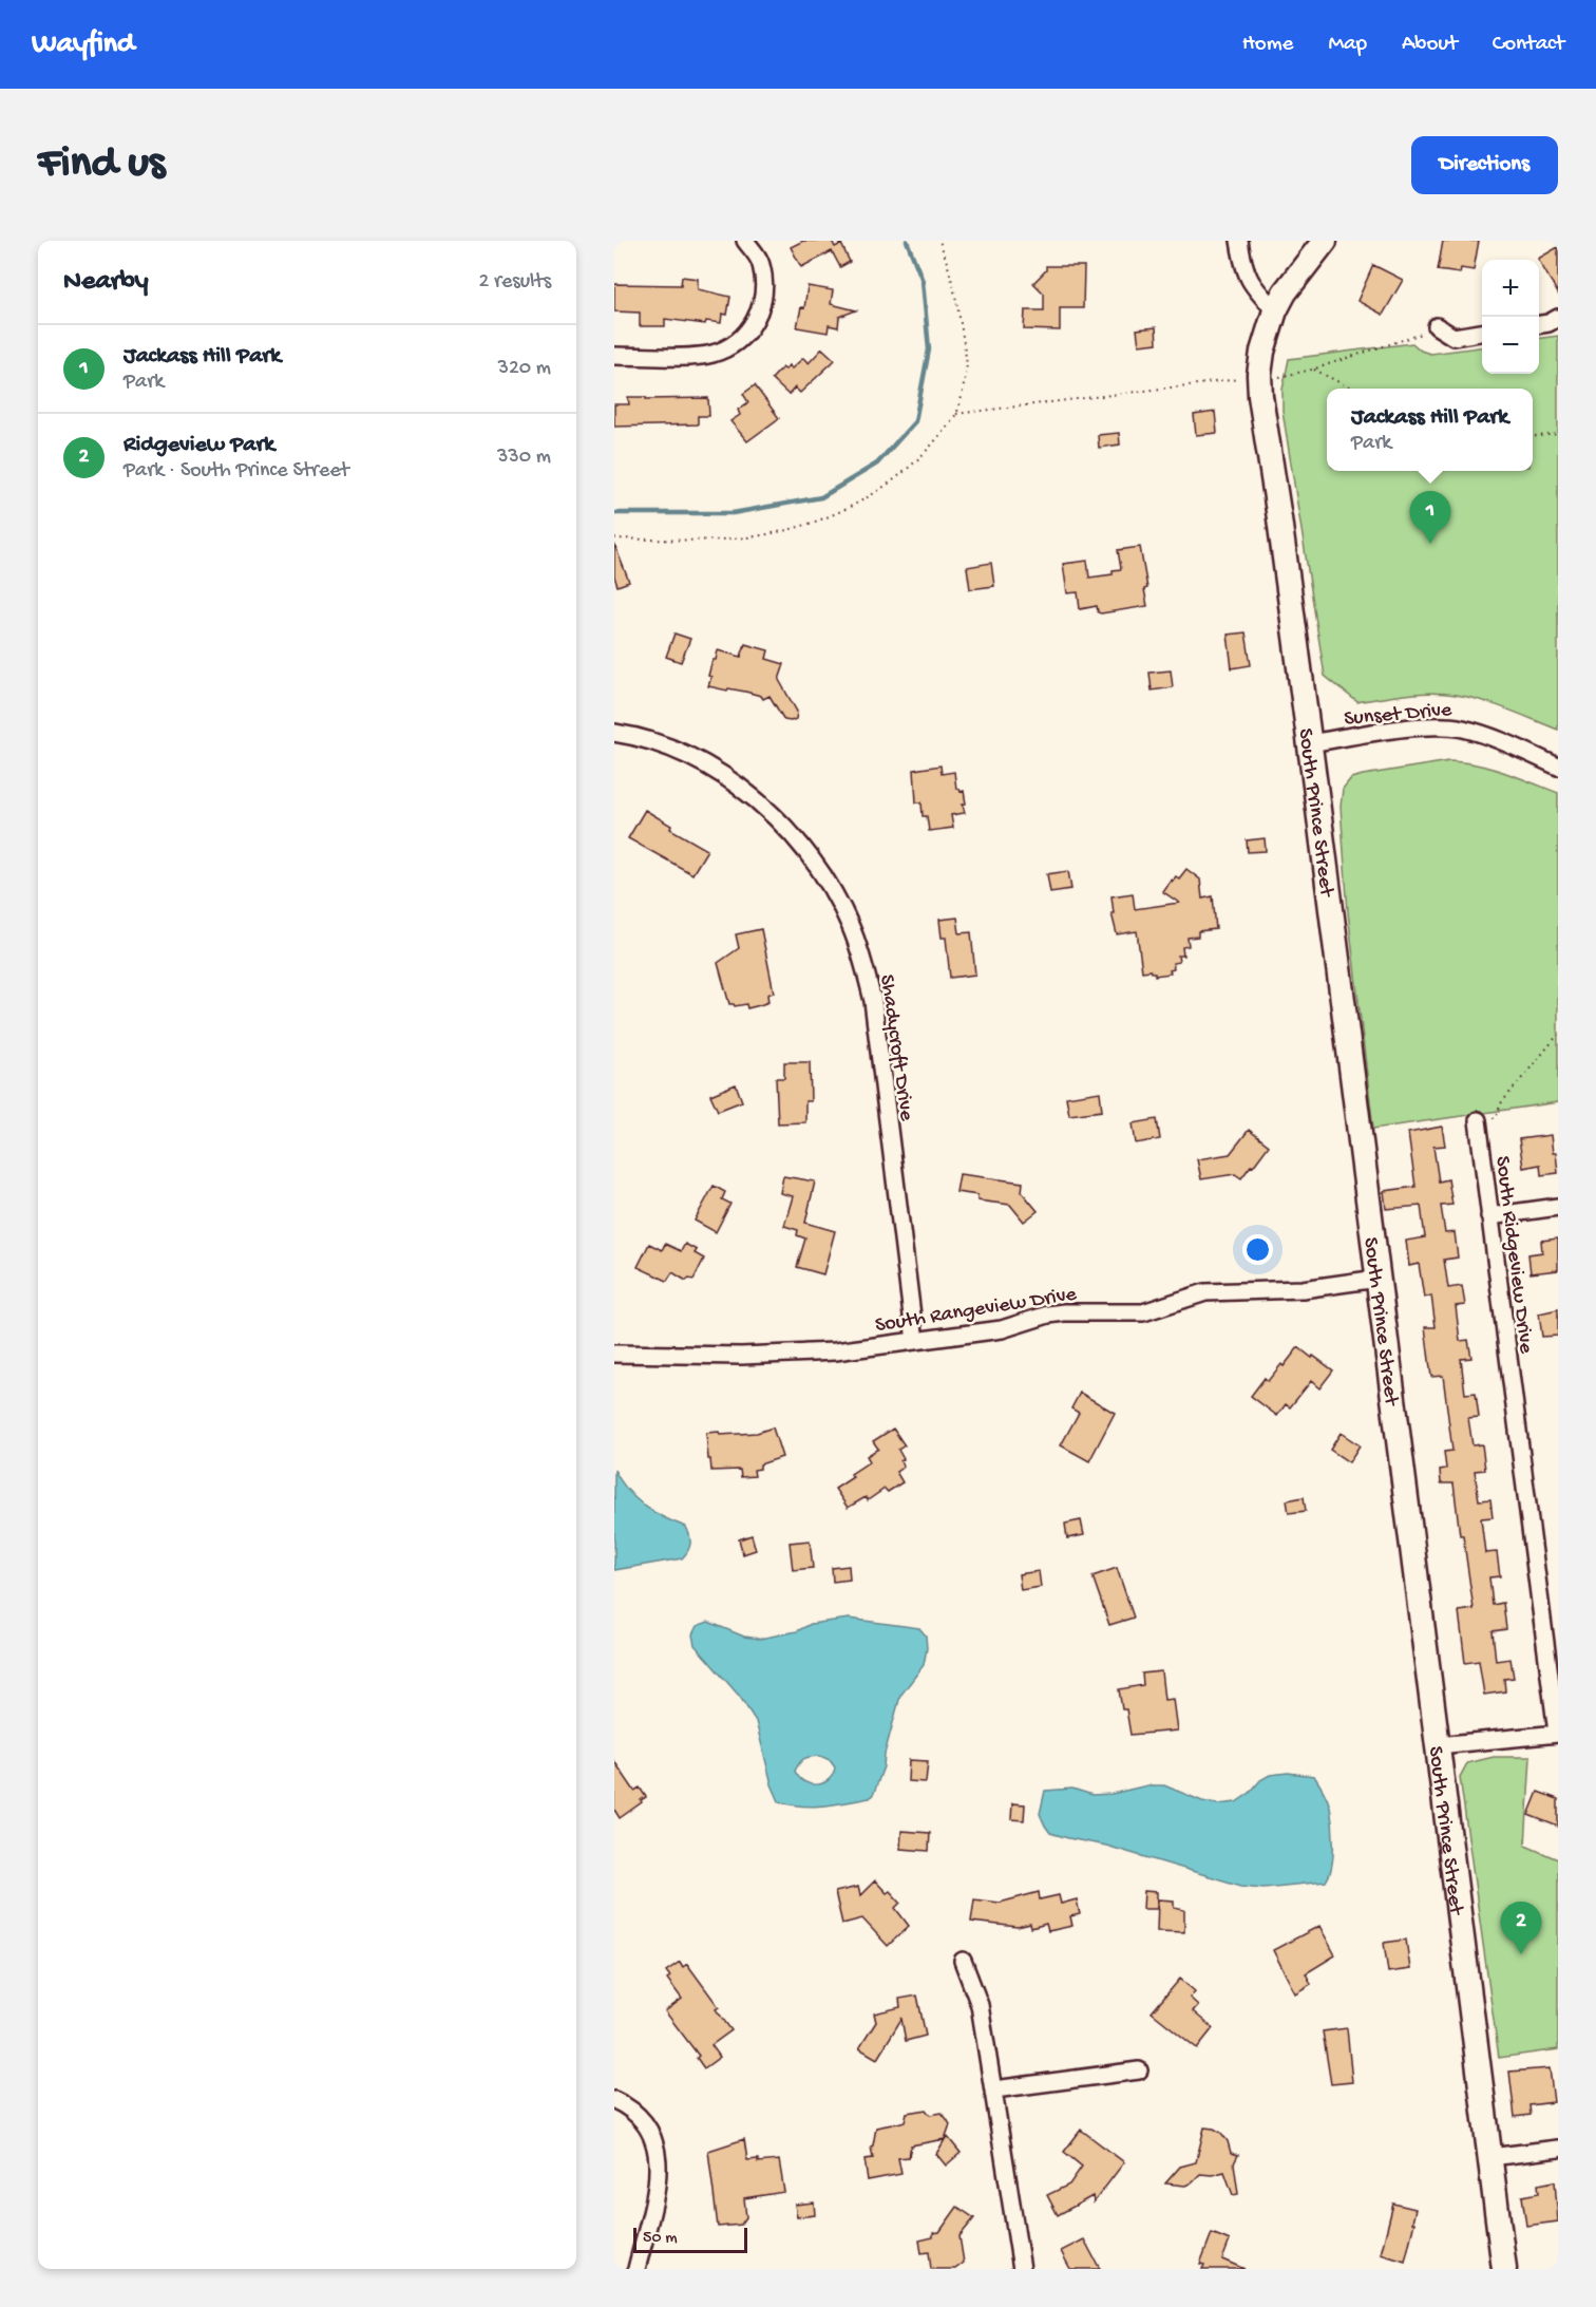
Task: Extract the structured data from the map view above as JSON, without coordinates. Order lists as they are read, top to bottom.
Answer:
{
  "streets": {
    "street": [
      "Sunset Drive",
      "South Prince Street",
      "Shadycroft Drive",
      "South Ridgeview Drive",
      "South Rangeview Drive"
    ]
  },
  "crossings": [
    ["Sunset Drive", "South Prince Street"],
    ["South Prince Street", "South Rangeview Drive"],
    ["Shadycroft Drive", "South Rangeview Drive"]
  ],
  "scale_bar": "50 m",
  "page": {
    "header": "Wayfind",
    "nav": [
      "Home",
      "Map",
      "About",
      "Contact"
    ],
    "buttons": "Directions",
    "title": "Find us",
    "heading": ["Nearby", "2 results"],
    "map_buttons": ["+", "−"],
    "list": [
      {
        "mark": "1",
        "name": "Jackass Hill Park",
        "note": "Park",
        "value": "320 m"
      },
      {
        "mark": "2",
        "name": "Ridgeview Park",
        "note": "Park · South Prince Street",
        "value": "330 m"
      }
    ],
    "popup": ["Jackass Hill Park", "Park"],
    "pins": ["1", "2"],
    "scale": "50 m"
  }
}
